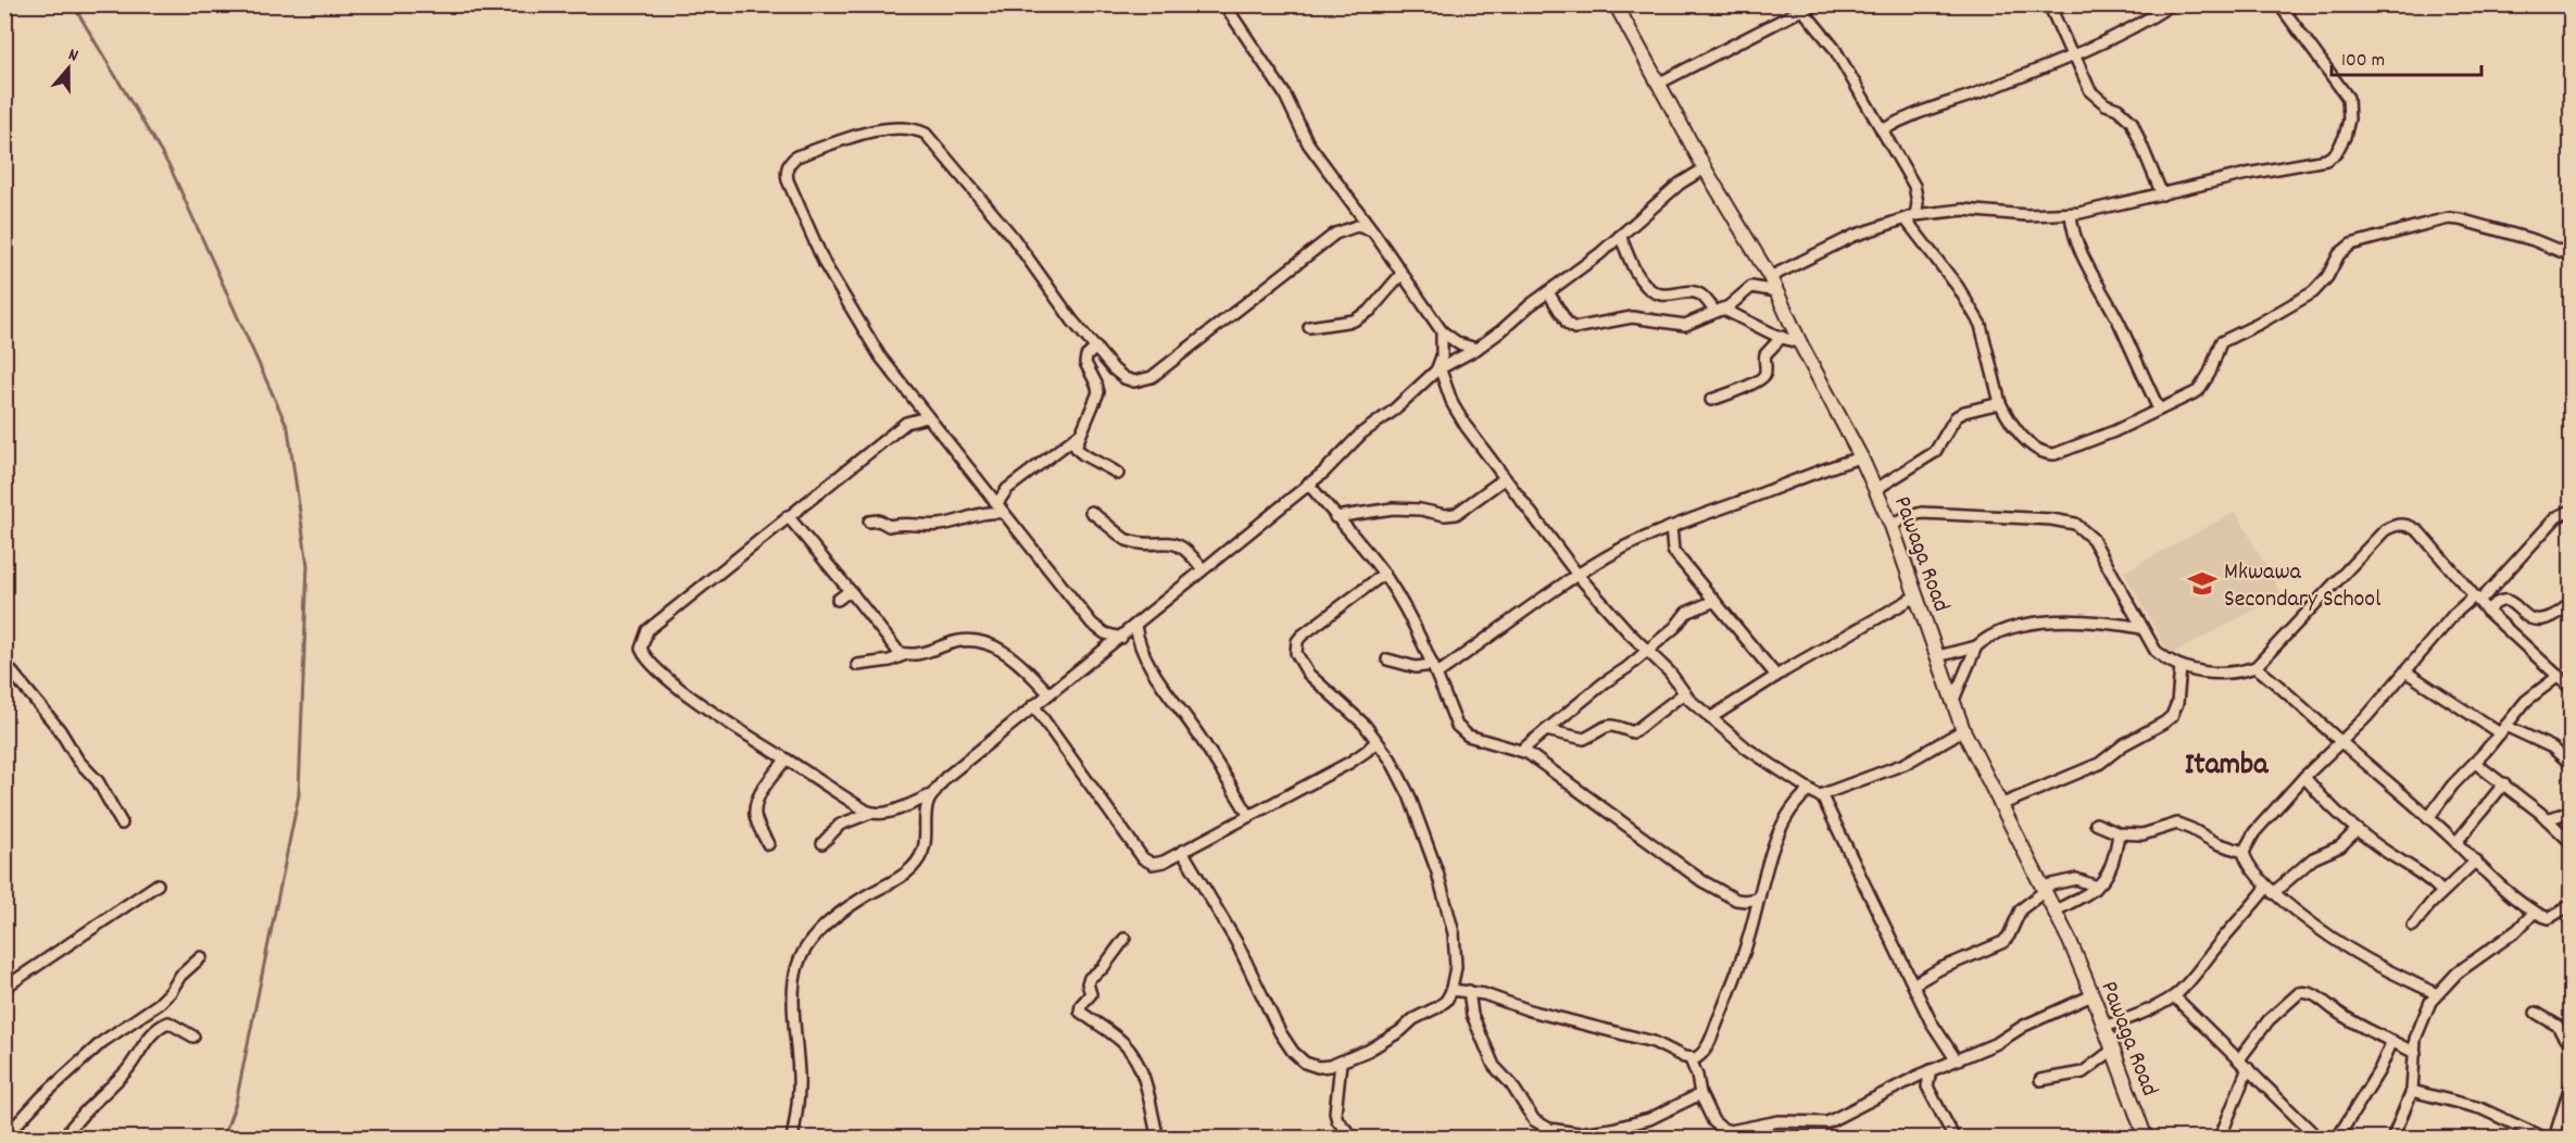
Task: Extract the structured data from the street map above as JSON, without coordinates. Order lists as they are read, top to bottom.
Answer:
{
  "streets": {
    "main road": ["Pawaga Road"]
  },
  "districts": ["Itamba"],
  "places": {
    "school or university": ["Mkwawa Secondary School"]
  },
  "scale_bar": "100 m",
  "north": "top"
}
